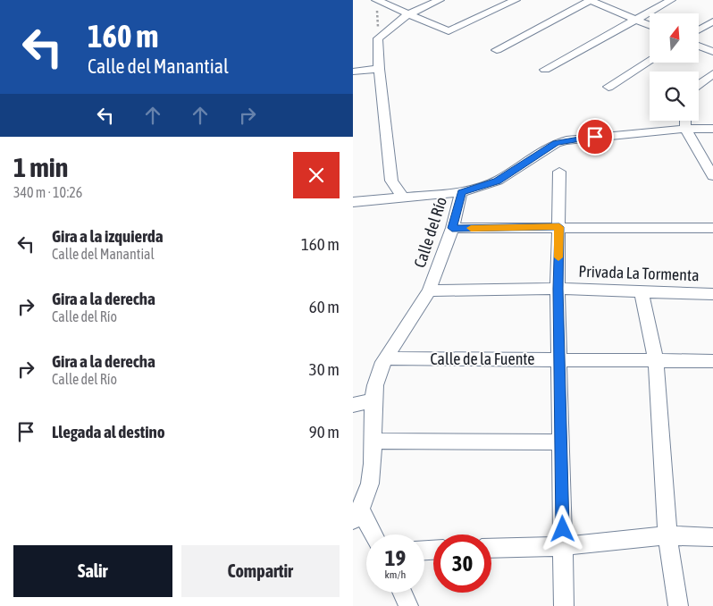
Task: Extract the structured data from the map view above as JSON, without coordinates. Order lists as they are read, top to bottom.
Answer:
{
  "streets": {
    "street": ["Calle del Río", "Privada La Tormenta", "Calle de la Fuente"]
  },
  "crossings": [
    ["Calle del Río", "Privada La Tormenta"],
    ["Calle del Río", "Calle de la Fuente"]
  ],
  "north": "top",
  "page": {
    "turn": ["160 m", "Calle del Manantial"],
    "heading": ["1 min", "340 m · 10:26"],
    "list": [
      {
        "name": "Gira a la izquierda",
        "note": "Calle del Manantial",
        "value": "160 m"
      },
      {
        "name": "Gira a la derecha",
        "note": "Calle del Río",
        "value": "60 m"
      },
      {
        "name": "Gira a la derecha",
        "note": "Calle del Río",
        "value": "30 m"
      },
      {
        "name": "Llegada al destino",
        "value": "90 m"
      }
    ],
    "speed": "19 km/h",
    "limit": "30",
    "buttons": ["Salir", "Compartir"]
  }
}
